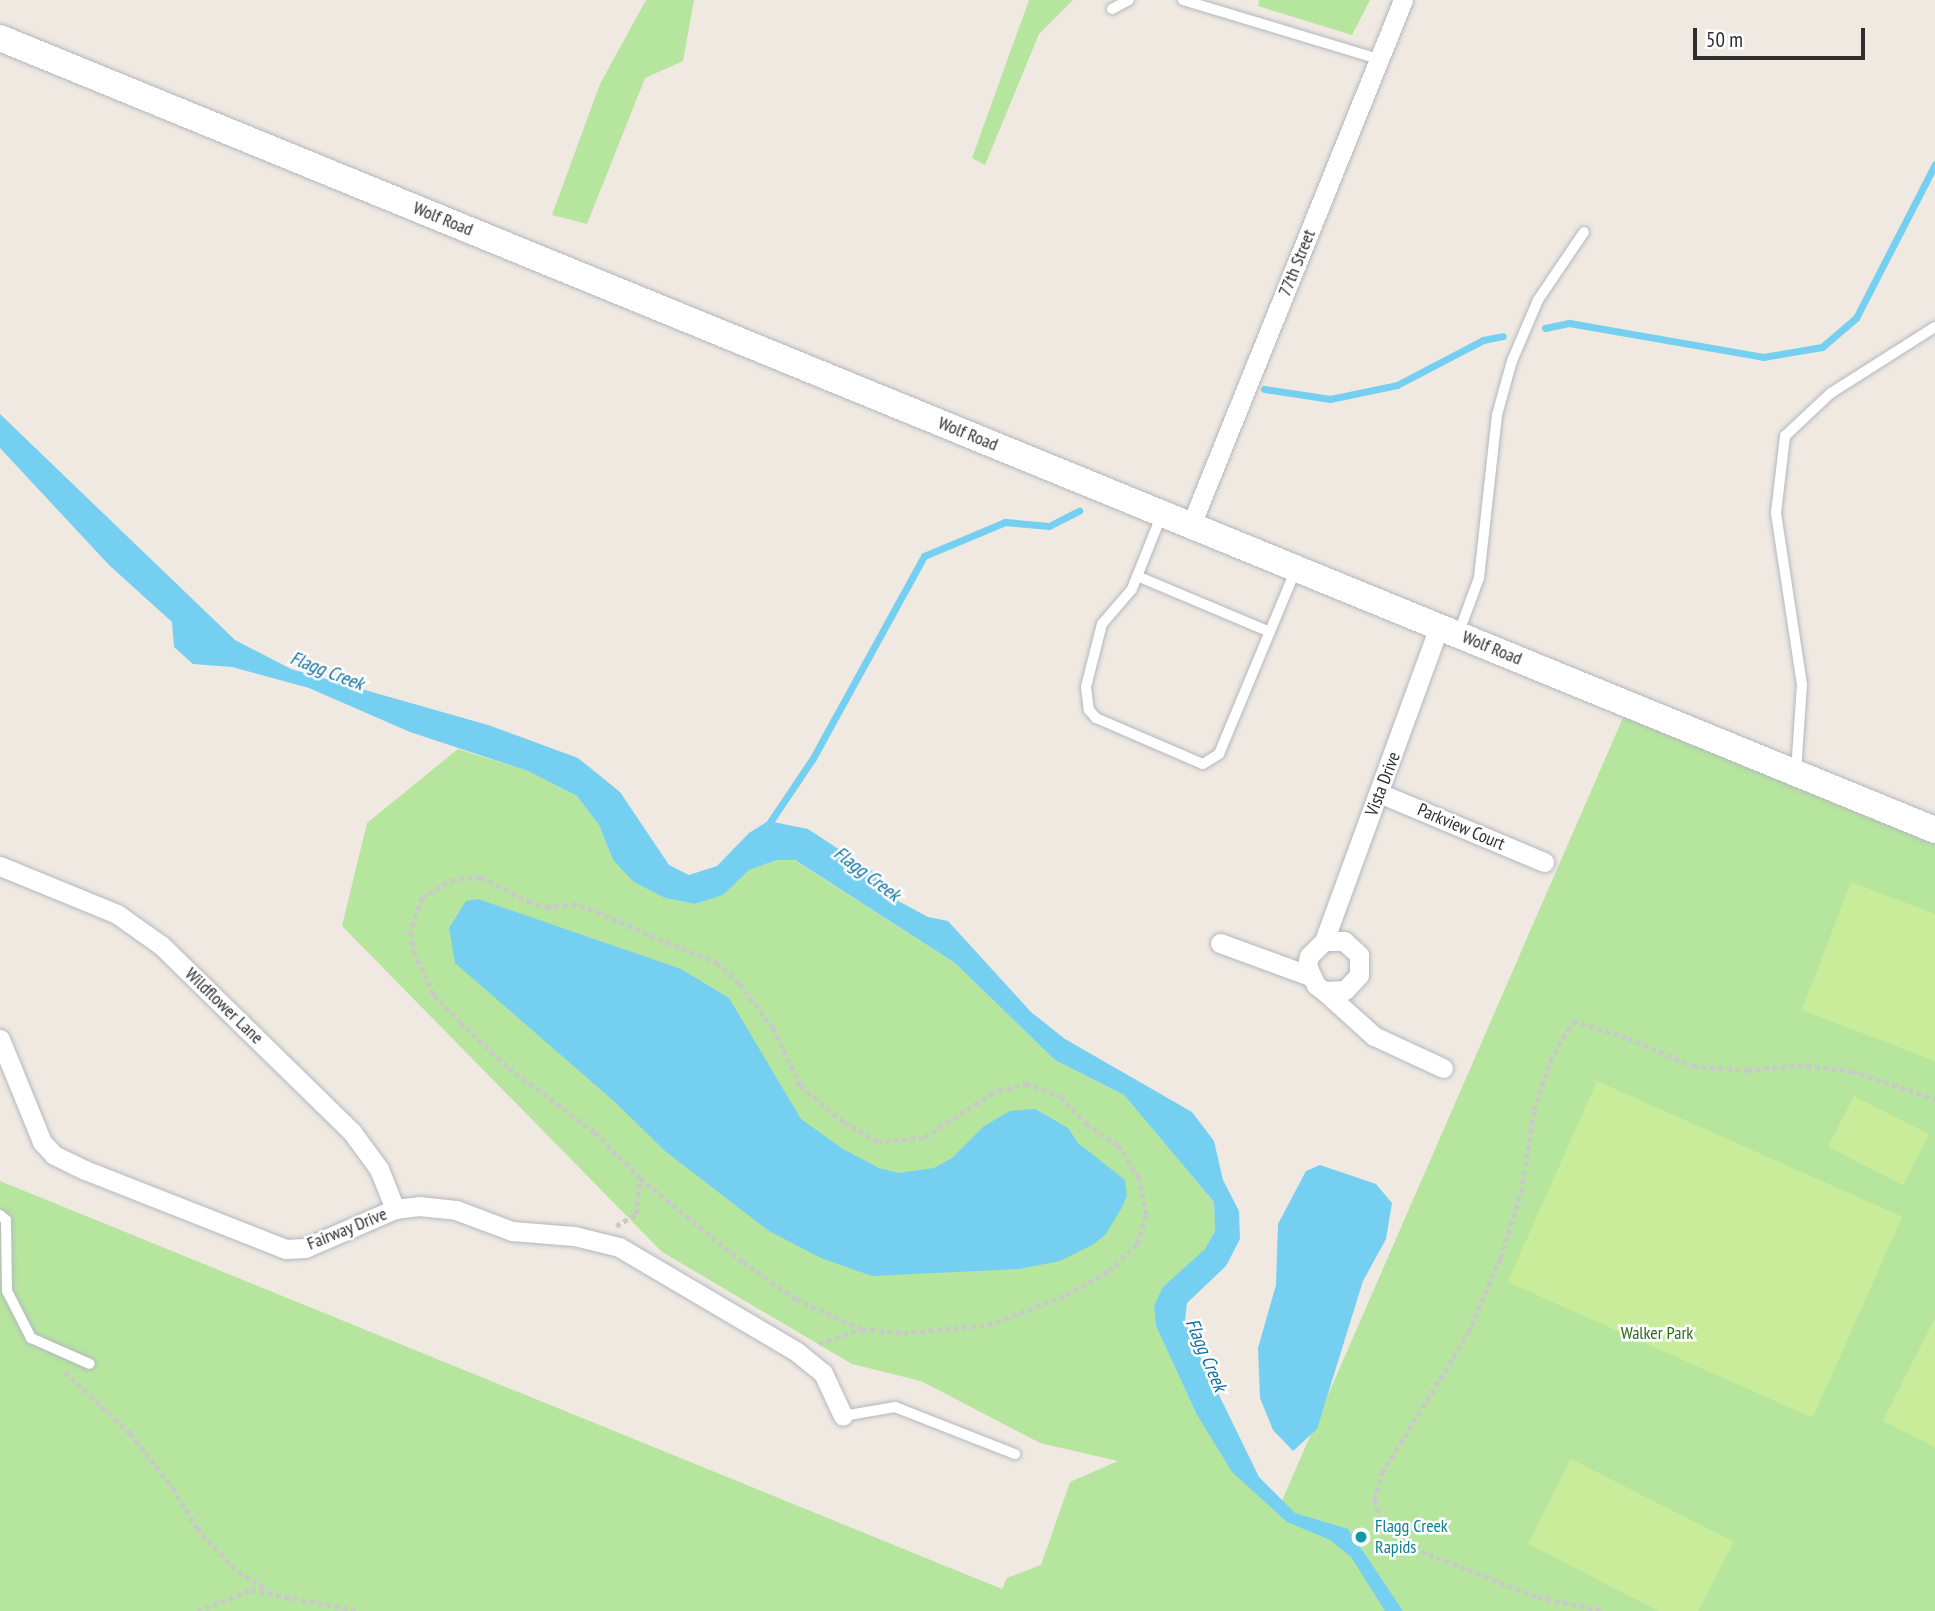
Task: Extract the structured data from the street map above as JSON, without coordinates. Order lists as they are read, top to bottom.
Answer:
{
  "streets": {
    "street": [
      "Wolf Road",
      "77th Street",
      "Vista Drive",
      "Parkview Court",
      "Wildflower Lane",
      "Fairway Drive"
    ]
  },
  "crossings": [
    ["Wolf Road", "77th Street"],
    ["Wolf Road", "Vista Drive"],
    ["Vista Drive", "Parkview Court"],
    ["Wildflower Lane", "Fairway Drive"]
  ],
  "water": ["Flagg Creek"],
  "parks": ["Walker Park"],
  "places": ["Flagg Creek Rapids"],
  "scale_bar": "50 m"
}
